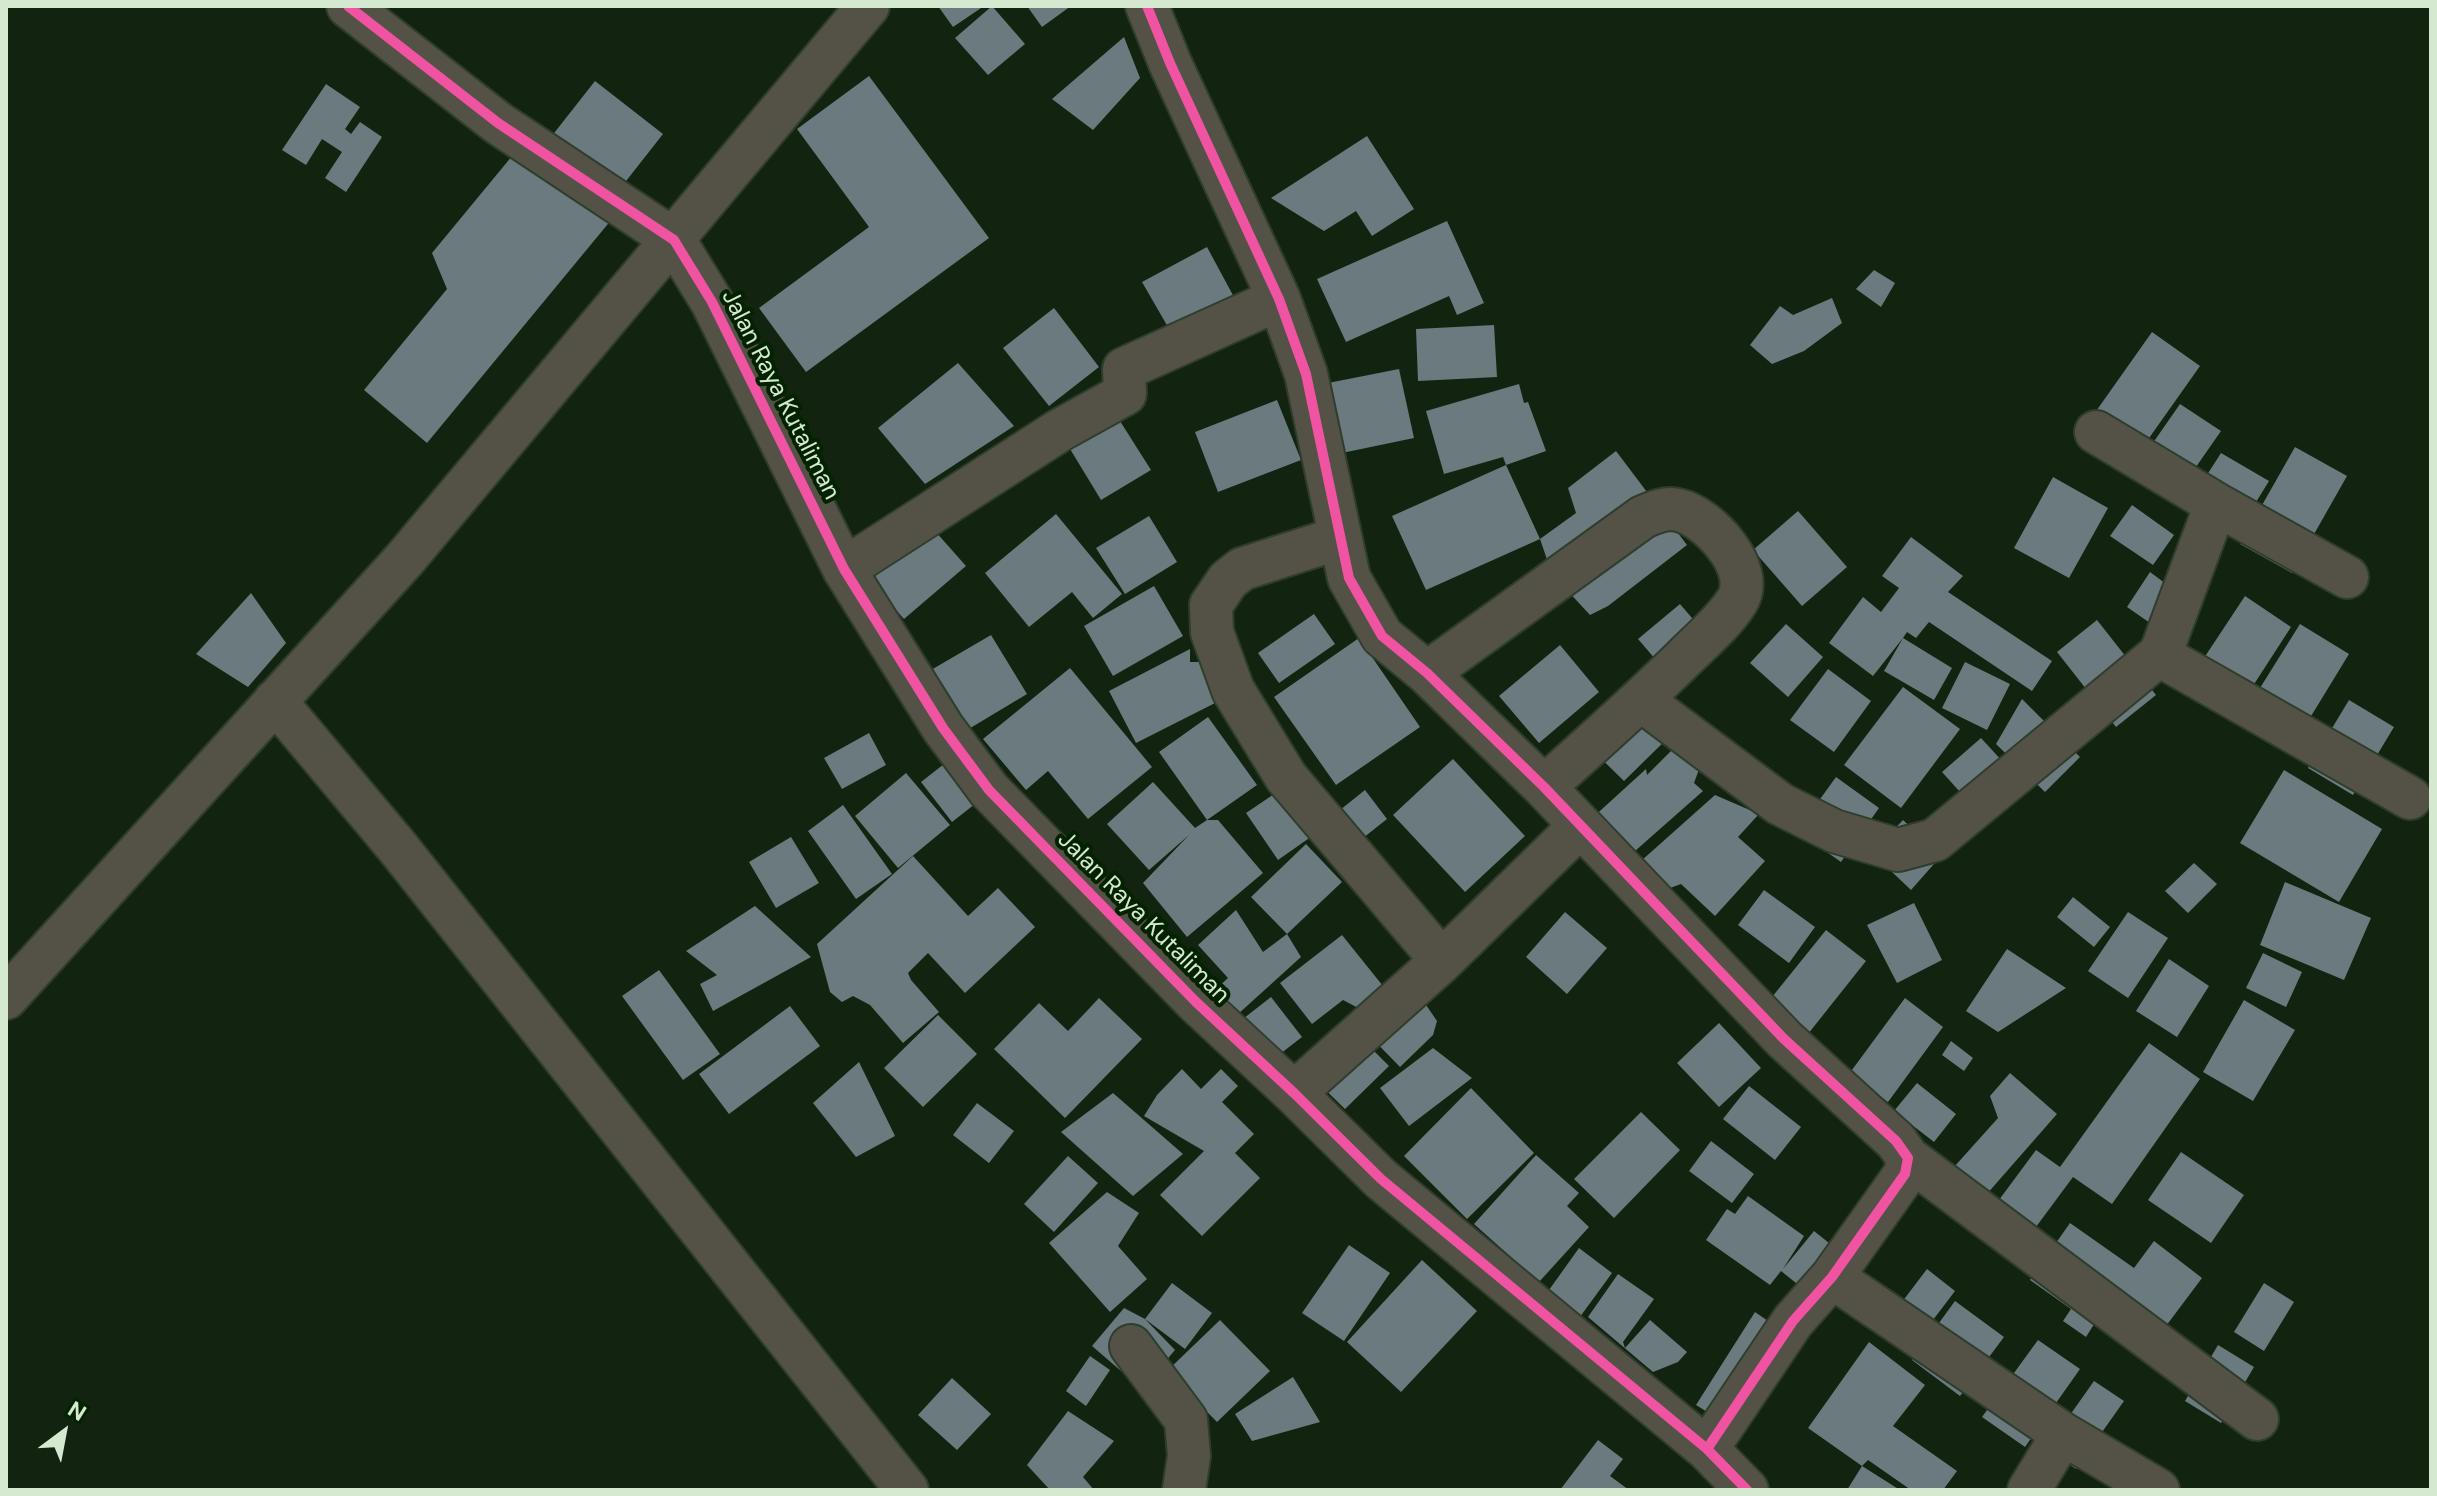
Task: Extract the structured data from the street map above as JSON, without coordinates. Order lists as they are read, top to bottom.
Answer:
{
  "streets": {
    "street": ["Jalan Raya Kutaliman"]
  },
  "north": "top right"
}
